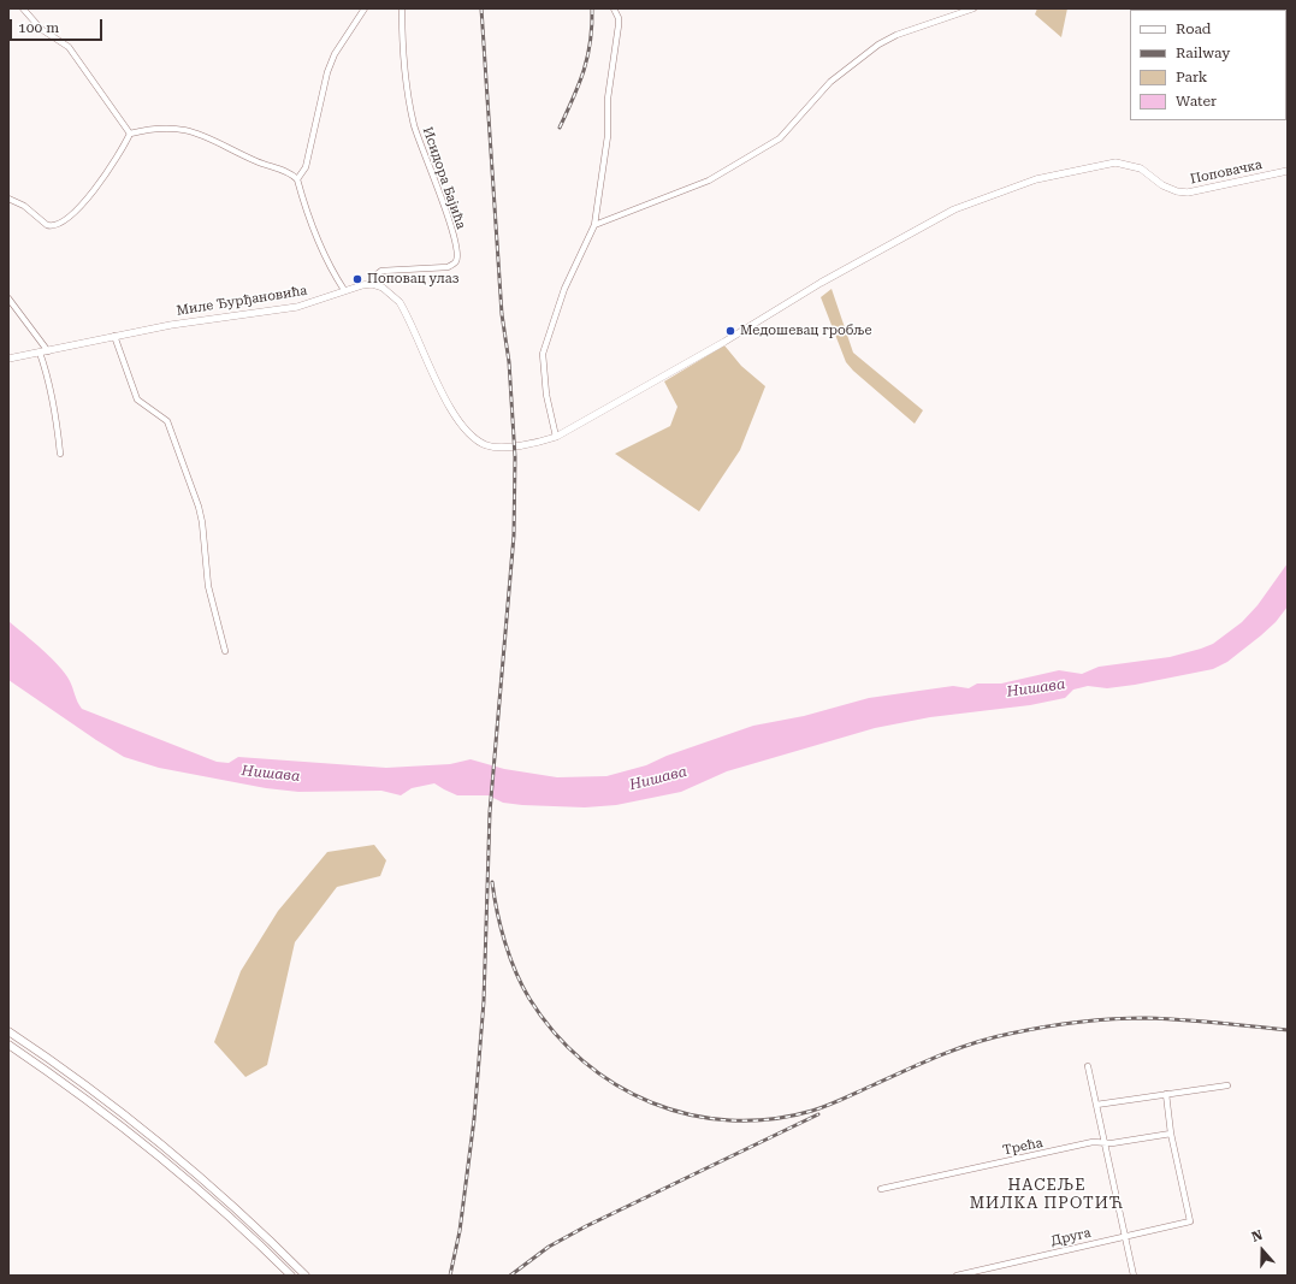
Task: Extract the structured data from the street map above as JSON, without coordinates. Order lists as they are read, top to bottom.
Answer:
{
  "streets": {
    "street": [
      "Поповачка",
      "Исидора Бајића",
      "Миле Ђурђановића",
      "Трећа",
      "Друга"
    ]
  },
  "crossings": [
    ["Исидора Бајића", "Миле Ђурђановића"],
    ["Трећа", "Друга"]
  ],
  "districts": ["НАСЕЉЕ МИЛКА ПРОТИЋ"],
  "water": ["Нишава"],
  "places": ["Поповац улаз", "Медошевац гробље"],
  "legend": [
    "Road",
    "Railway",
    "Park",
    "Water"
  ],
  "scale_bar": "100 m",
  "north": "top"
}
